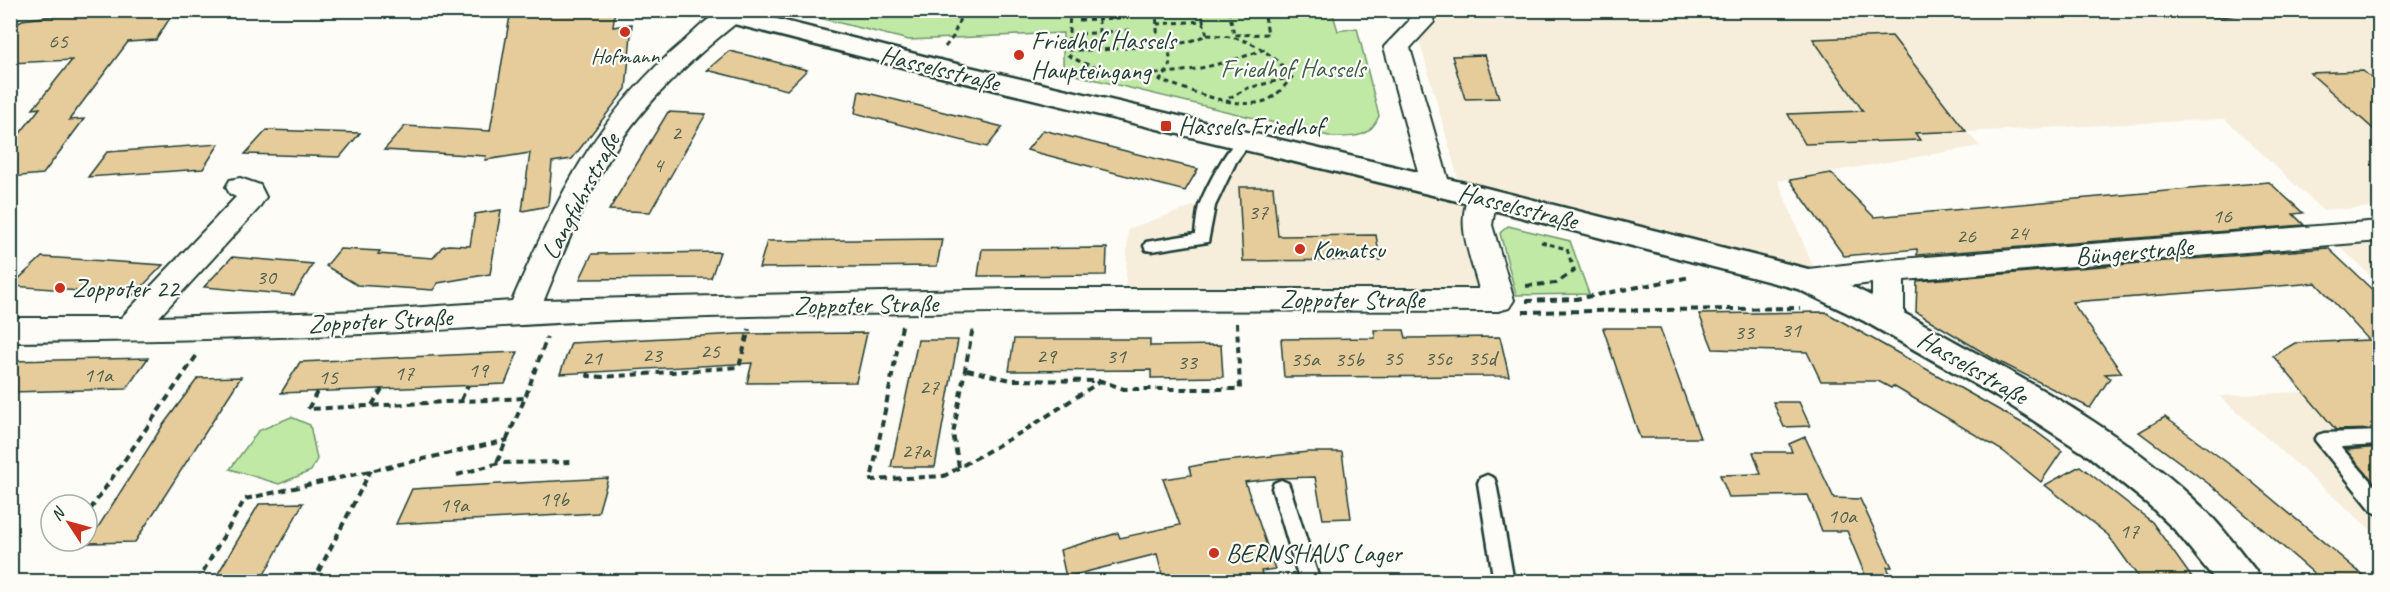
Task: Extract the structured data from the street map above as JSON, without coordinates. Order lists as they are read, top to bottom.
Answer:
{
  "streets": {
    "street": [
      "Hasselsstraße",
      "Langfuhrstraße",
      "Büngerstraße",
      "Zoppoter Straße"
    ]
  },
  "crossings": [
    ["Hasselsstraße", "Langfuhrstraße"],
    ["Hasselsstraße", "Büngerstraße"],
    ["Langfuhrstraße", "Zoppoter Straße"]
  ],
  "parks": ["Friedhof Hassels"],
  "places": {
    "other": [
      "Hofmann",
      "Friedhof Hassels Haupteingang",
      "Komatsu",
      "Zoppoter 22",
      "BERNSHAUS Lager"
    ],
    "transit": ["Hassels Friedhof"]
  },
  "house_numbers": [
    "65",
    "2",
    "4",
    "37",
    "16",
    "24",
    "26",
    "30",
    "31",
    "33",
    "25",
    "23",
    "29",
    "31",
    "21",
    "35",
    "35c",
    "35d",
    "35a",
    "35b",
    "33",
    "19",
    "17",
    "11a",
    "15",
    "27",
    "27a",
    "19b",
    "19a",
    "10a",
    "17"
  ],
  "north": "top left"
}
